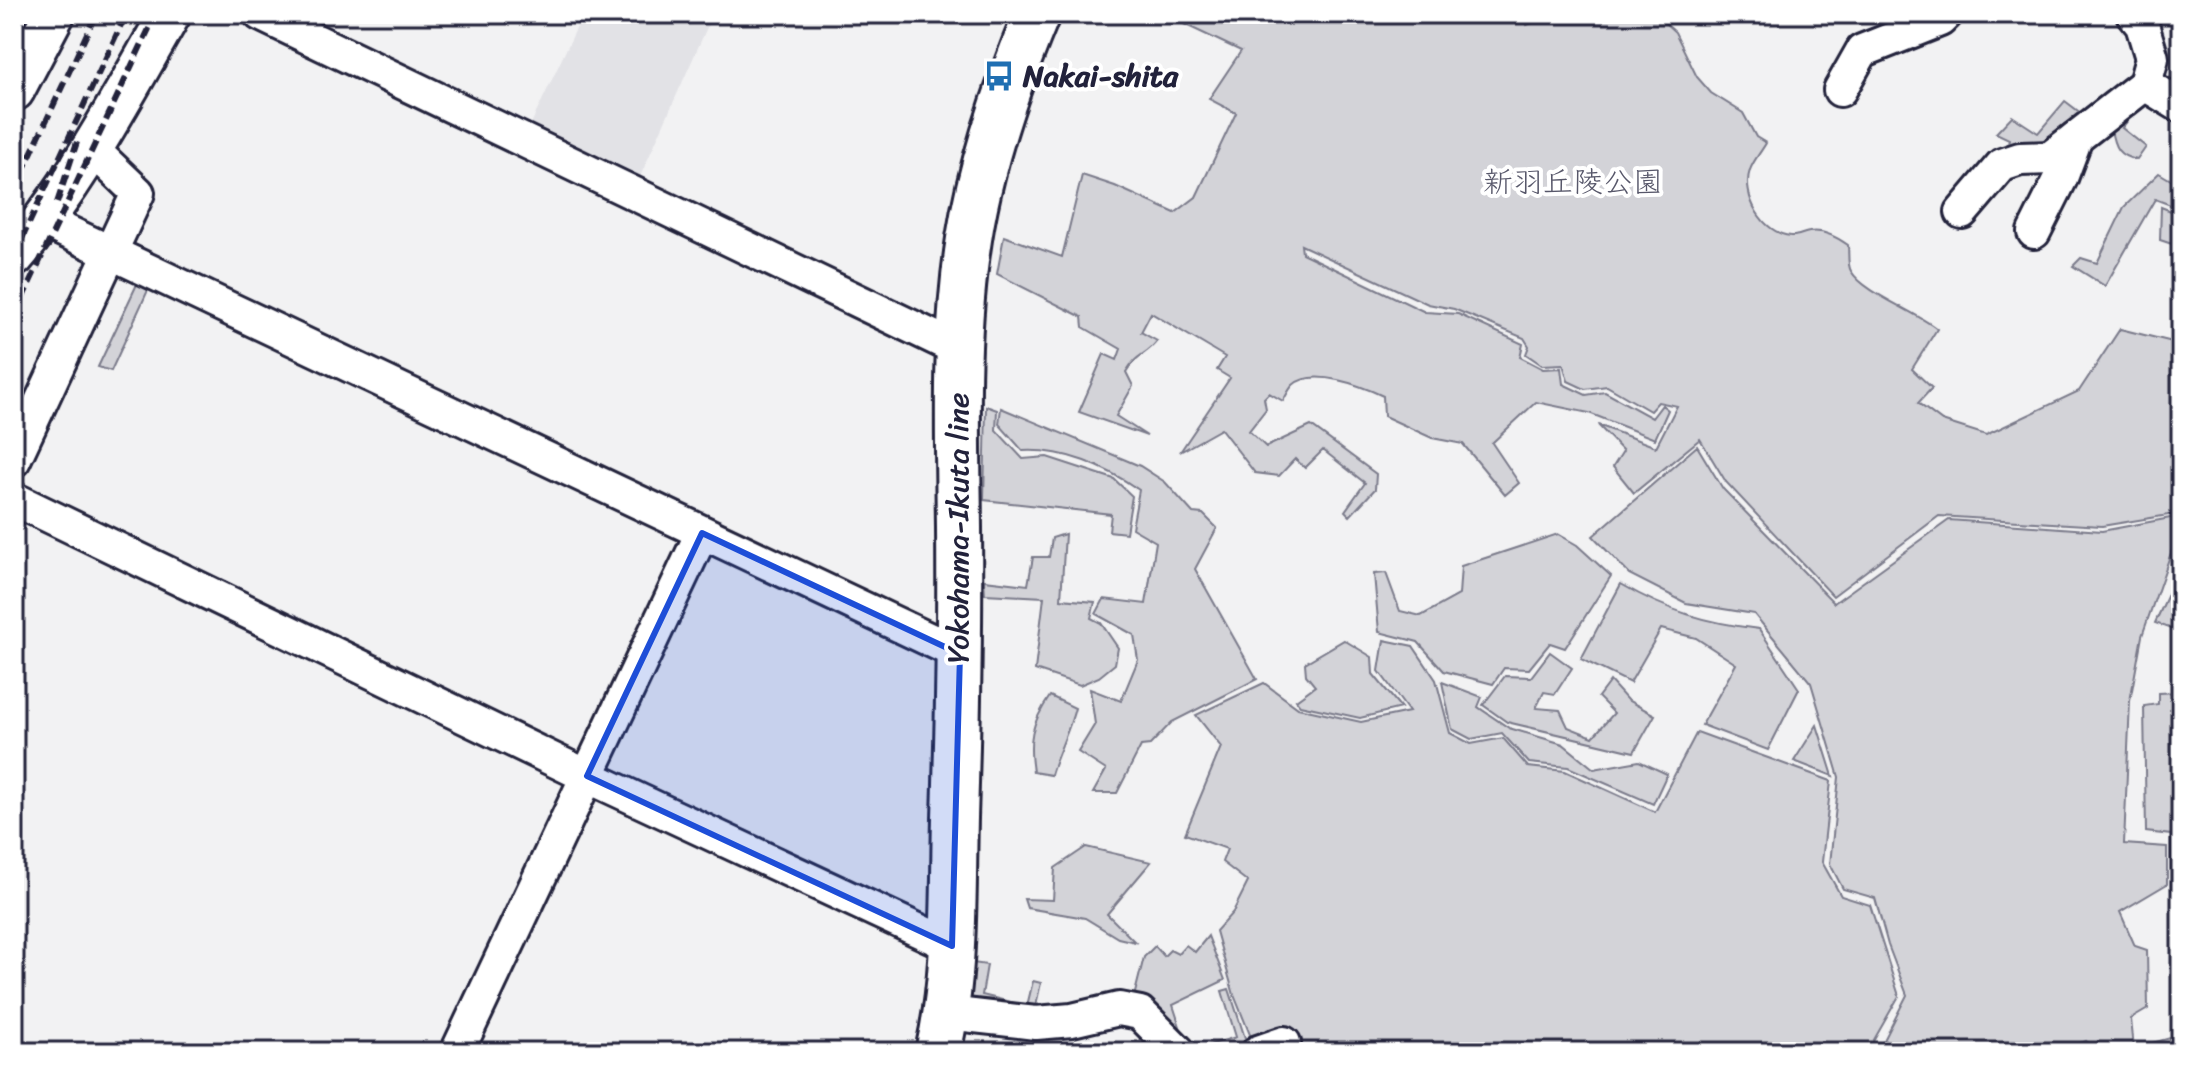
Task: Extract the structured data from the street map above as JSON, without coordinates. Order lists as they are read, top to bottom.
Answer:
{
  "streets": {
    "main road": ["Yokohama-Ikuta line"]
  },
  "parks": ["新羽丘陵公園"],
  "places": {
    "bus stop": ["Nakai-shita"]
  }
}
